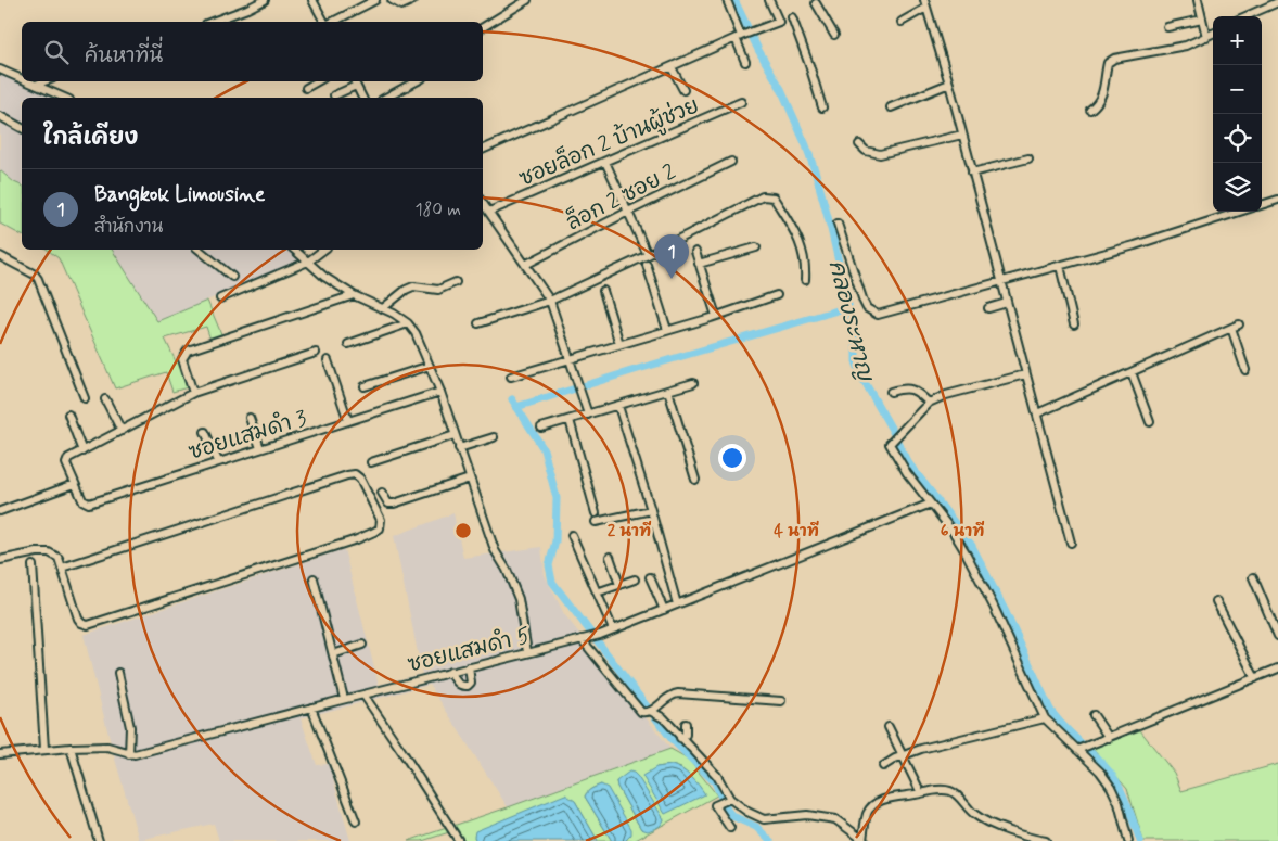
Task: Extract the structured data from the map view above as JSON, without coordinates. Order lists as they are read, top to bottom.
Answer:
{
  "streets": {
    "street": [
      "ซอยล็อก 2 บ้านผู้ช่วย",
      "ล็อก 2 ซอย 2",
      "ซอยแสมดำ 3",
      "ซอยแสมดำ 5"
    ]
  },
  "water": ["คลองระหาญ"],
  "page": {
    "map_buttons": ["+", "−"],
    "search": "ค้นหาที่นี่",
    "heading": "ใกล้เคียง",
    "list": [
      {
        "mark": "1",
        "name": "Bangkok Limousine",
        "note": "สำนักงาน",
        "value": "180 m"
      }
    ],
    "pins": "1"
  },
  "rings": ["2 นาที", "4 นาที", "6 นาที"]
}
